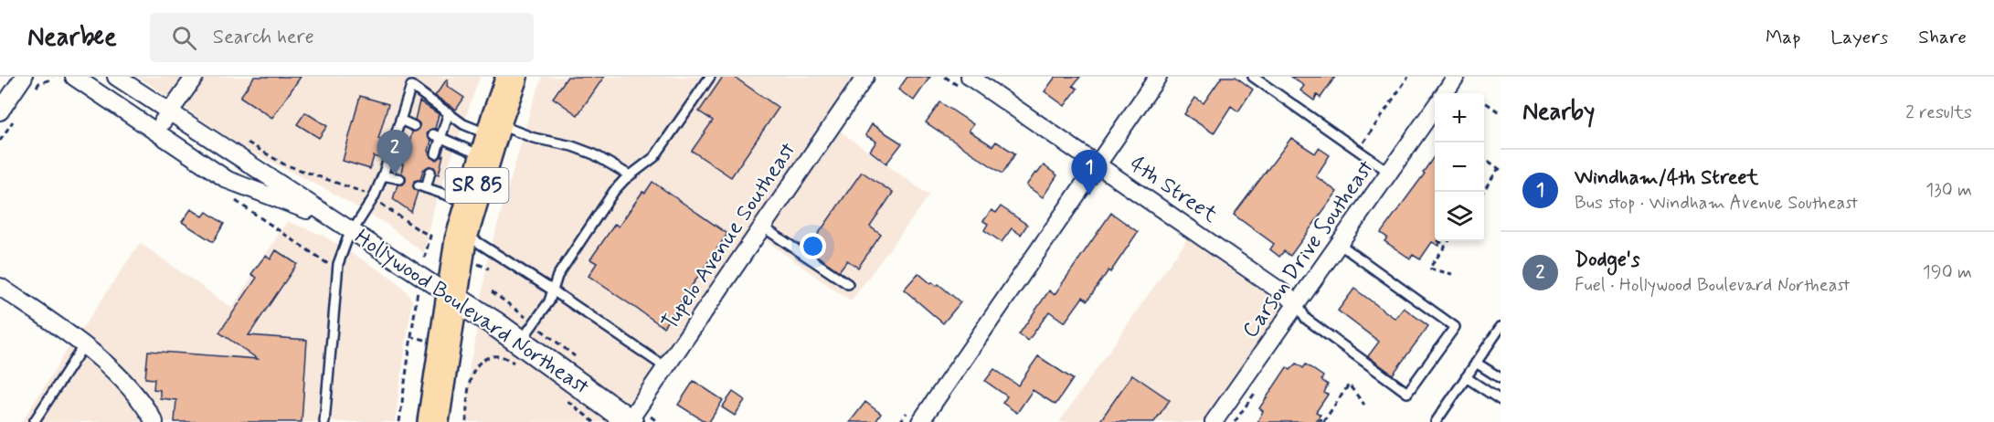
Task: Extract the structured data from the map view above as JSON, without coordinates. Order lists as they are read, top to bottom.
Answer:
{
  "streets": {
    "highway": ["SR 85"],
    "street": [
      "4th Street",
      "Tupelo Avenue Southeast",
      "Carson Drive Southeast",
      "Hollywood Boulevard Northeast"
    ]
  },
  "crossings": [
    ["SR 85", "Hollywood Boulevard Northeast"],
    ["4th Street", "Carson Drive Southeast"],
    ["Tupelo Avenue Southeast", "Hollywood Boulevard Northeast"]
  ],
  "page": {
    "header": "Nearbee",
    "search": "Search here",
    "nav": ["Map", "Layers", "Share"],
    "heading": ["Nearby", "2 results"],
    "map_buttons": ["+", "−"],
    "pins": ["2", "1"],
    "list": [
      {
        "mark": "1",
        "name": "Windham/4th Street",
        "note": "Bus stop · Windham Avenue Southeast",
        "value": "130 m"
      },
      {
        "mark": "2",
        "name": "Dodge's",
        "note": "Fuel · Hollywood Boulevard Northeast",
        "value": "190 m"
      }
    ]
  }
}
